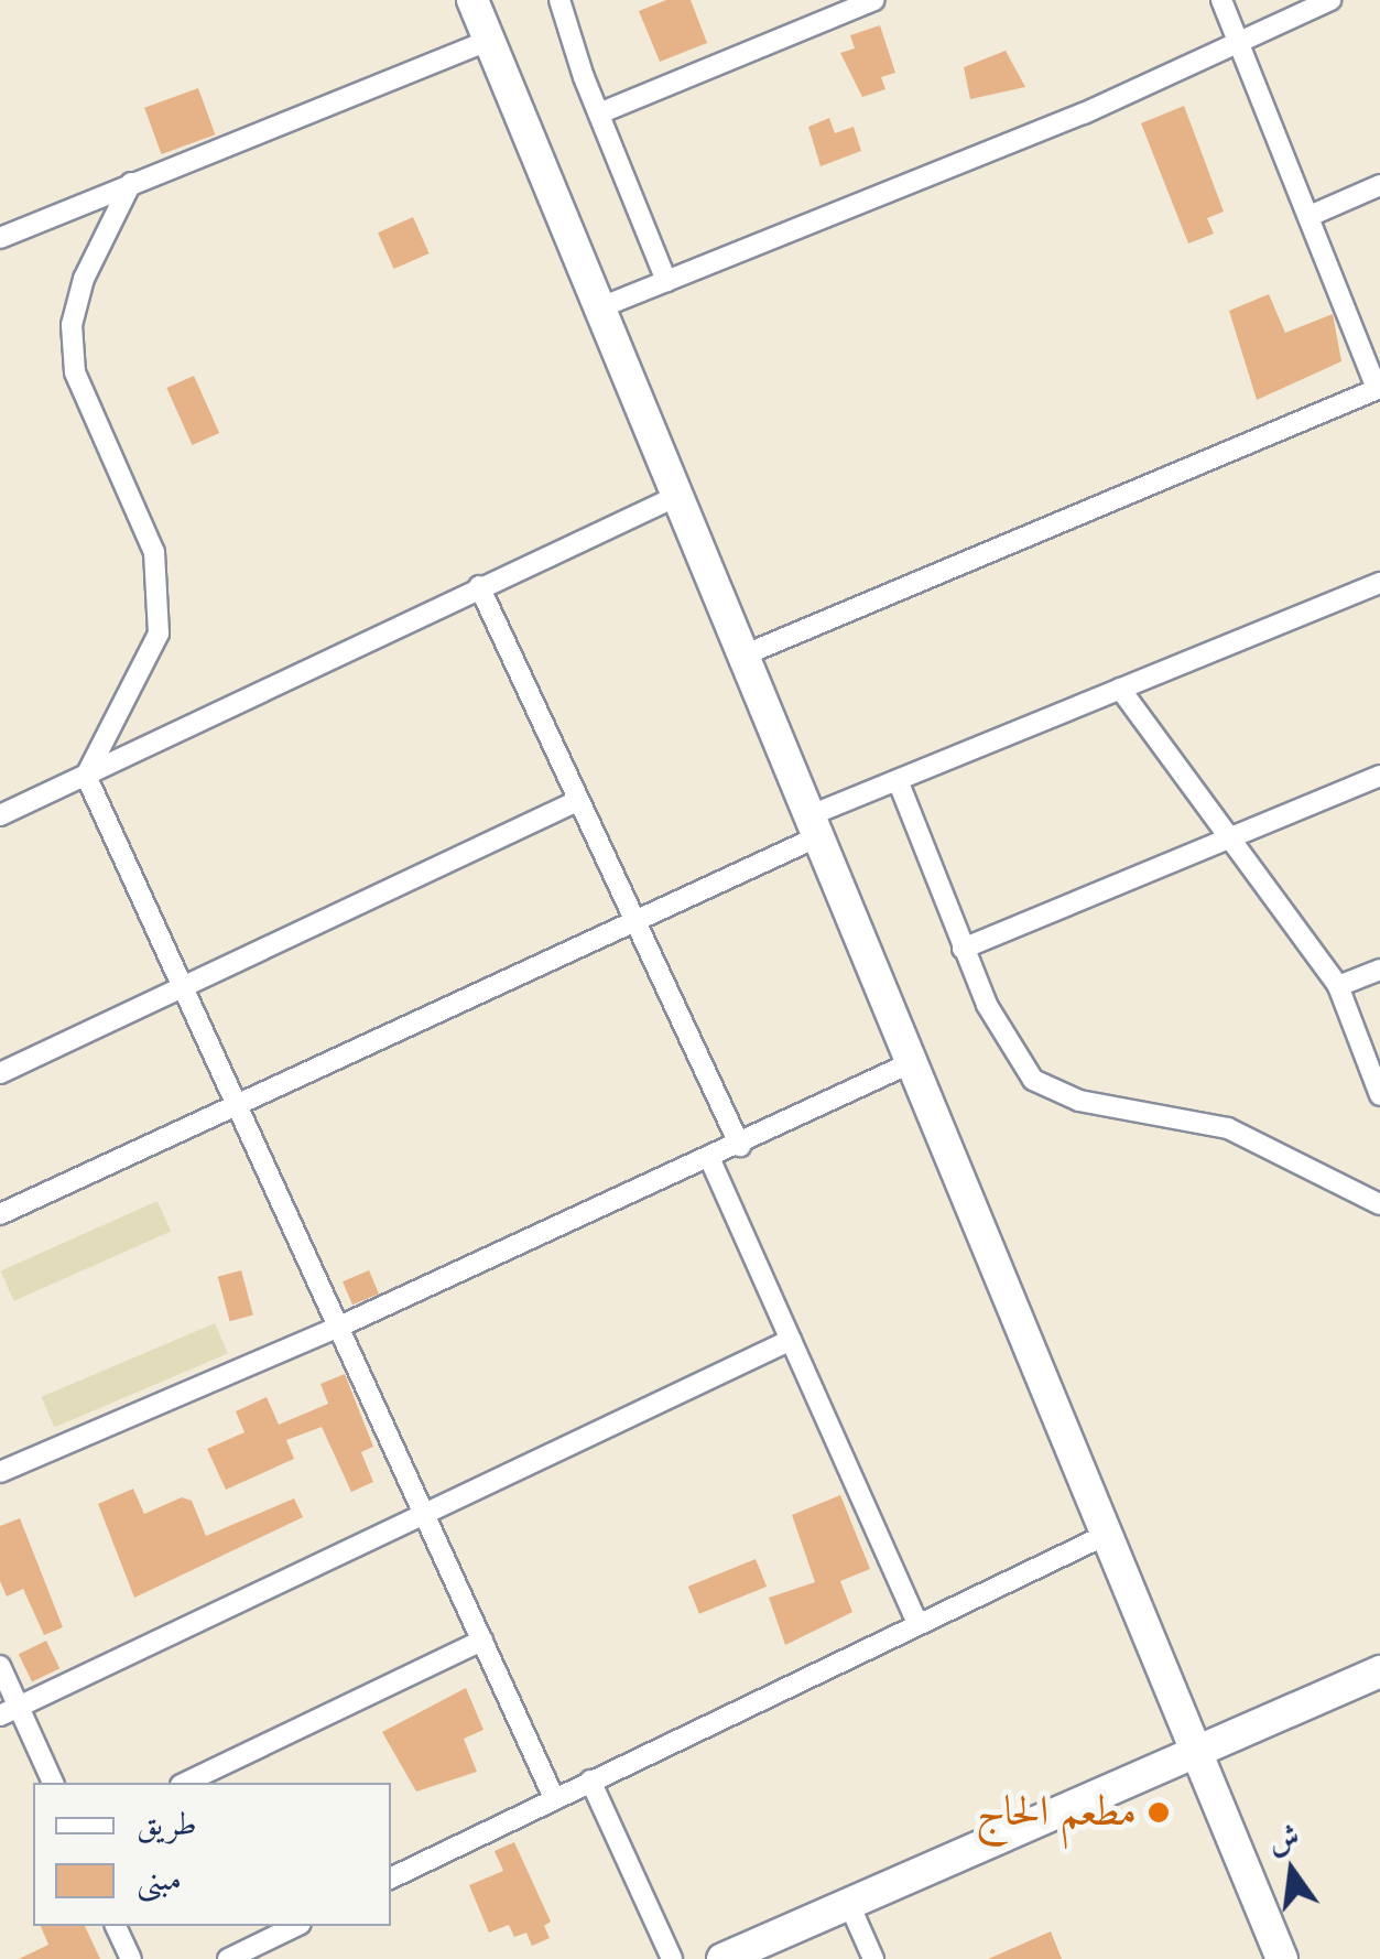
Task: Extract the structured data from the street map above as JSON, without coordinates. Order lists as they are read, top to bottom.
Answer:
{
  "places": ["مطعم الحاج"],
  "legend": ["طريق", "مبنى"],
  "north": "top"
}
